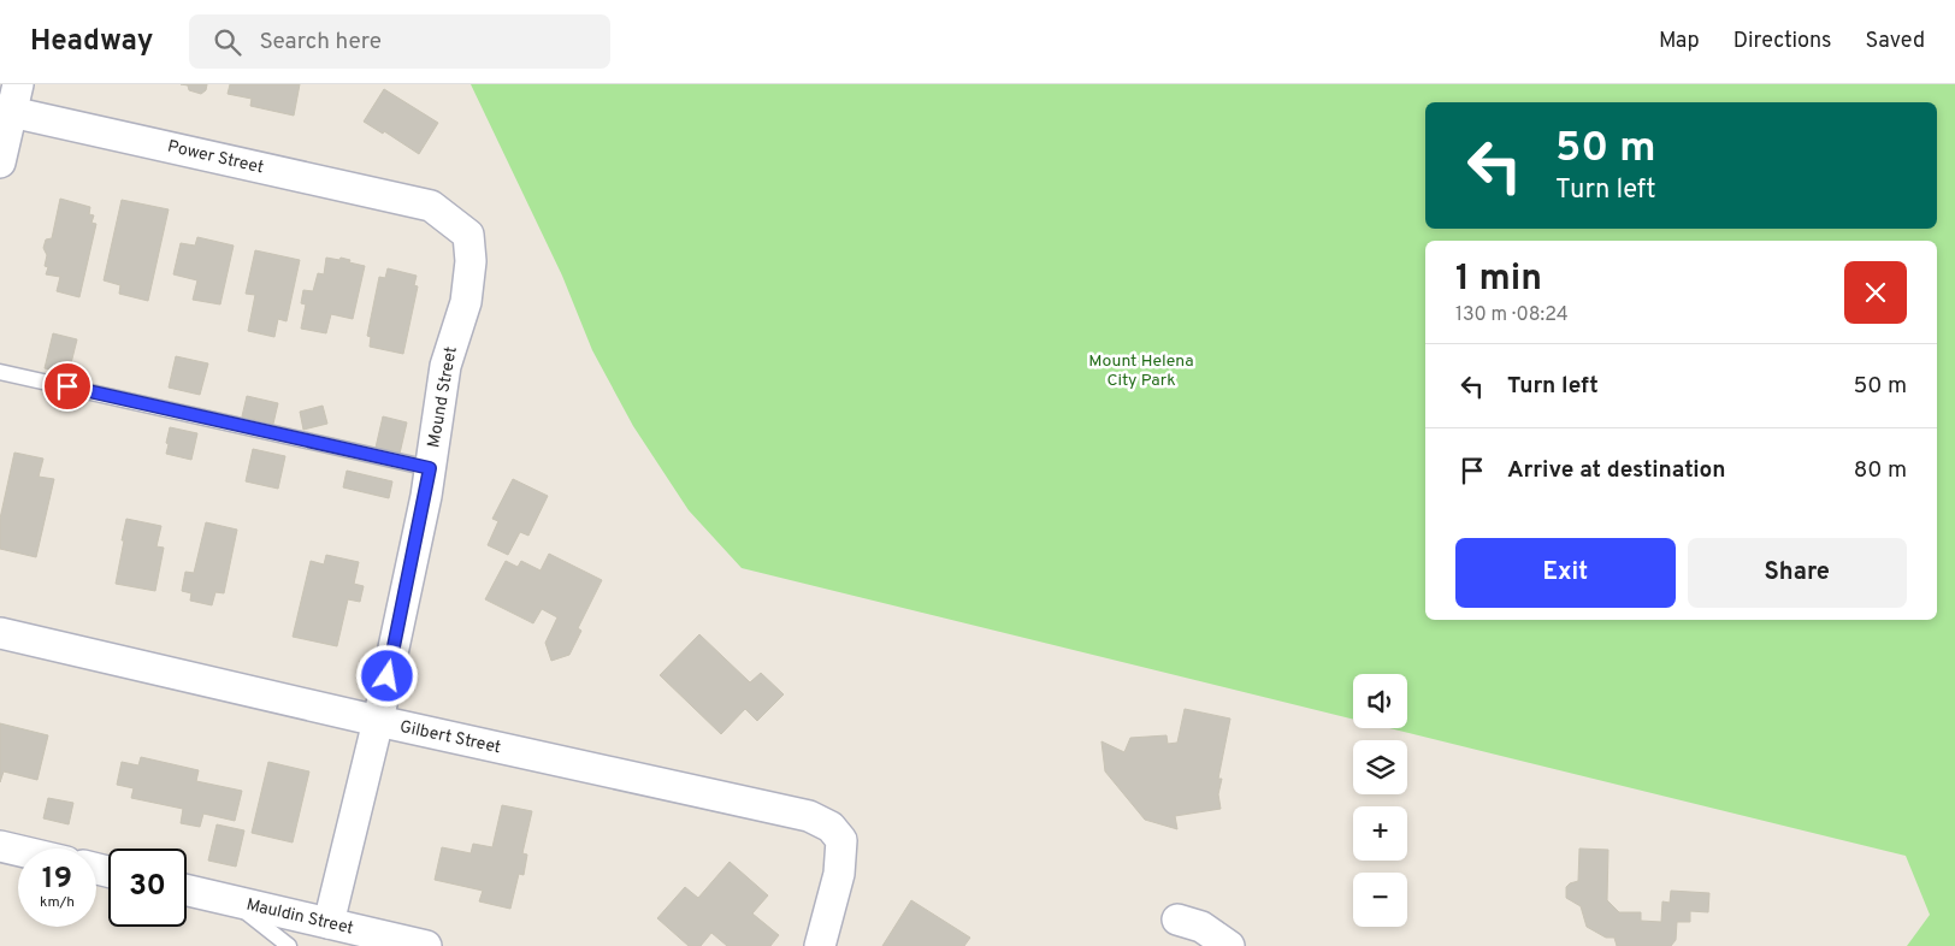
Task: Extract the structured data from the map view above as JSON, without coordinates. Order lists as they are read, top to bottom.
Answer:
{
  "streets": {
    "street": [
      "Power Street",
      "Mound Street",
      "Gilbert Street",
      "Mauldin Street"
    ]
  },
  "crossings": [
    ["Power Street", "Mound Street"],
    ["Mound Street", "Gilbert Street"],
    ["Mound Street", "Mauldin Street"]
  ],
  "parks": ["Mount Helena City Park"],
  "page": {
    "header": "Headway",
    "search": "Search here",
    "nav": ["Map", "Directions", "Saved"],
    "turn": ["50 m", "Turn left"],
    "heading": ["1 min", "130 m · 08:24"],
    "list": [
      {
        "name": "Turn left",
        "value": "50 m"
      },
      {
        "name": "Arrive at destination",
        "value": "80 m"
      }
    ],
    "buttons": ["Exit", "Share"],
    "map_buttons": ["+", "−"],
    "speed": "19 km/h",
    "limit": "30"
  }
}
